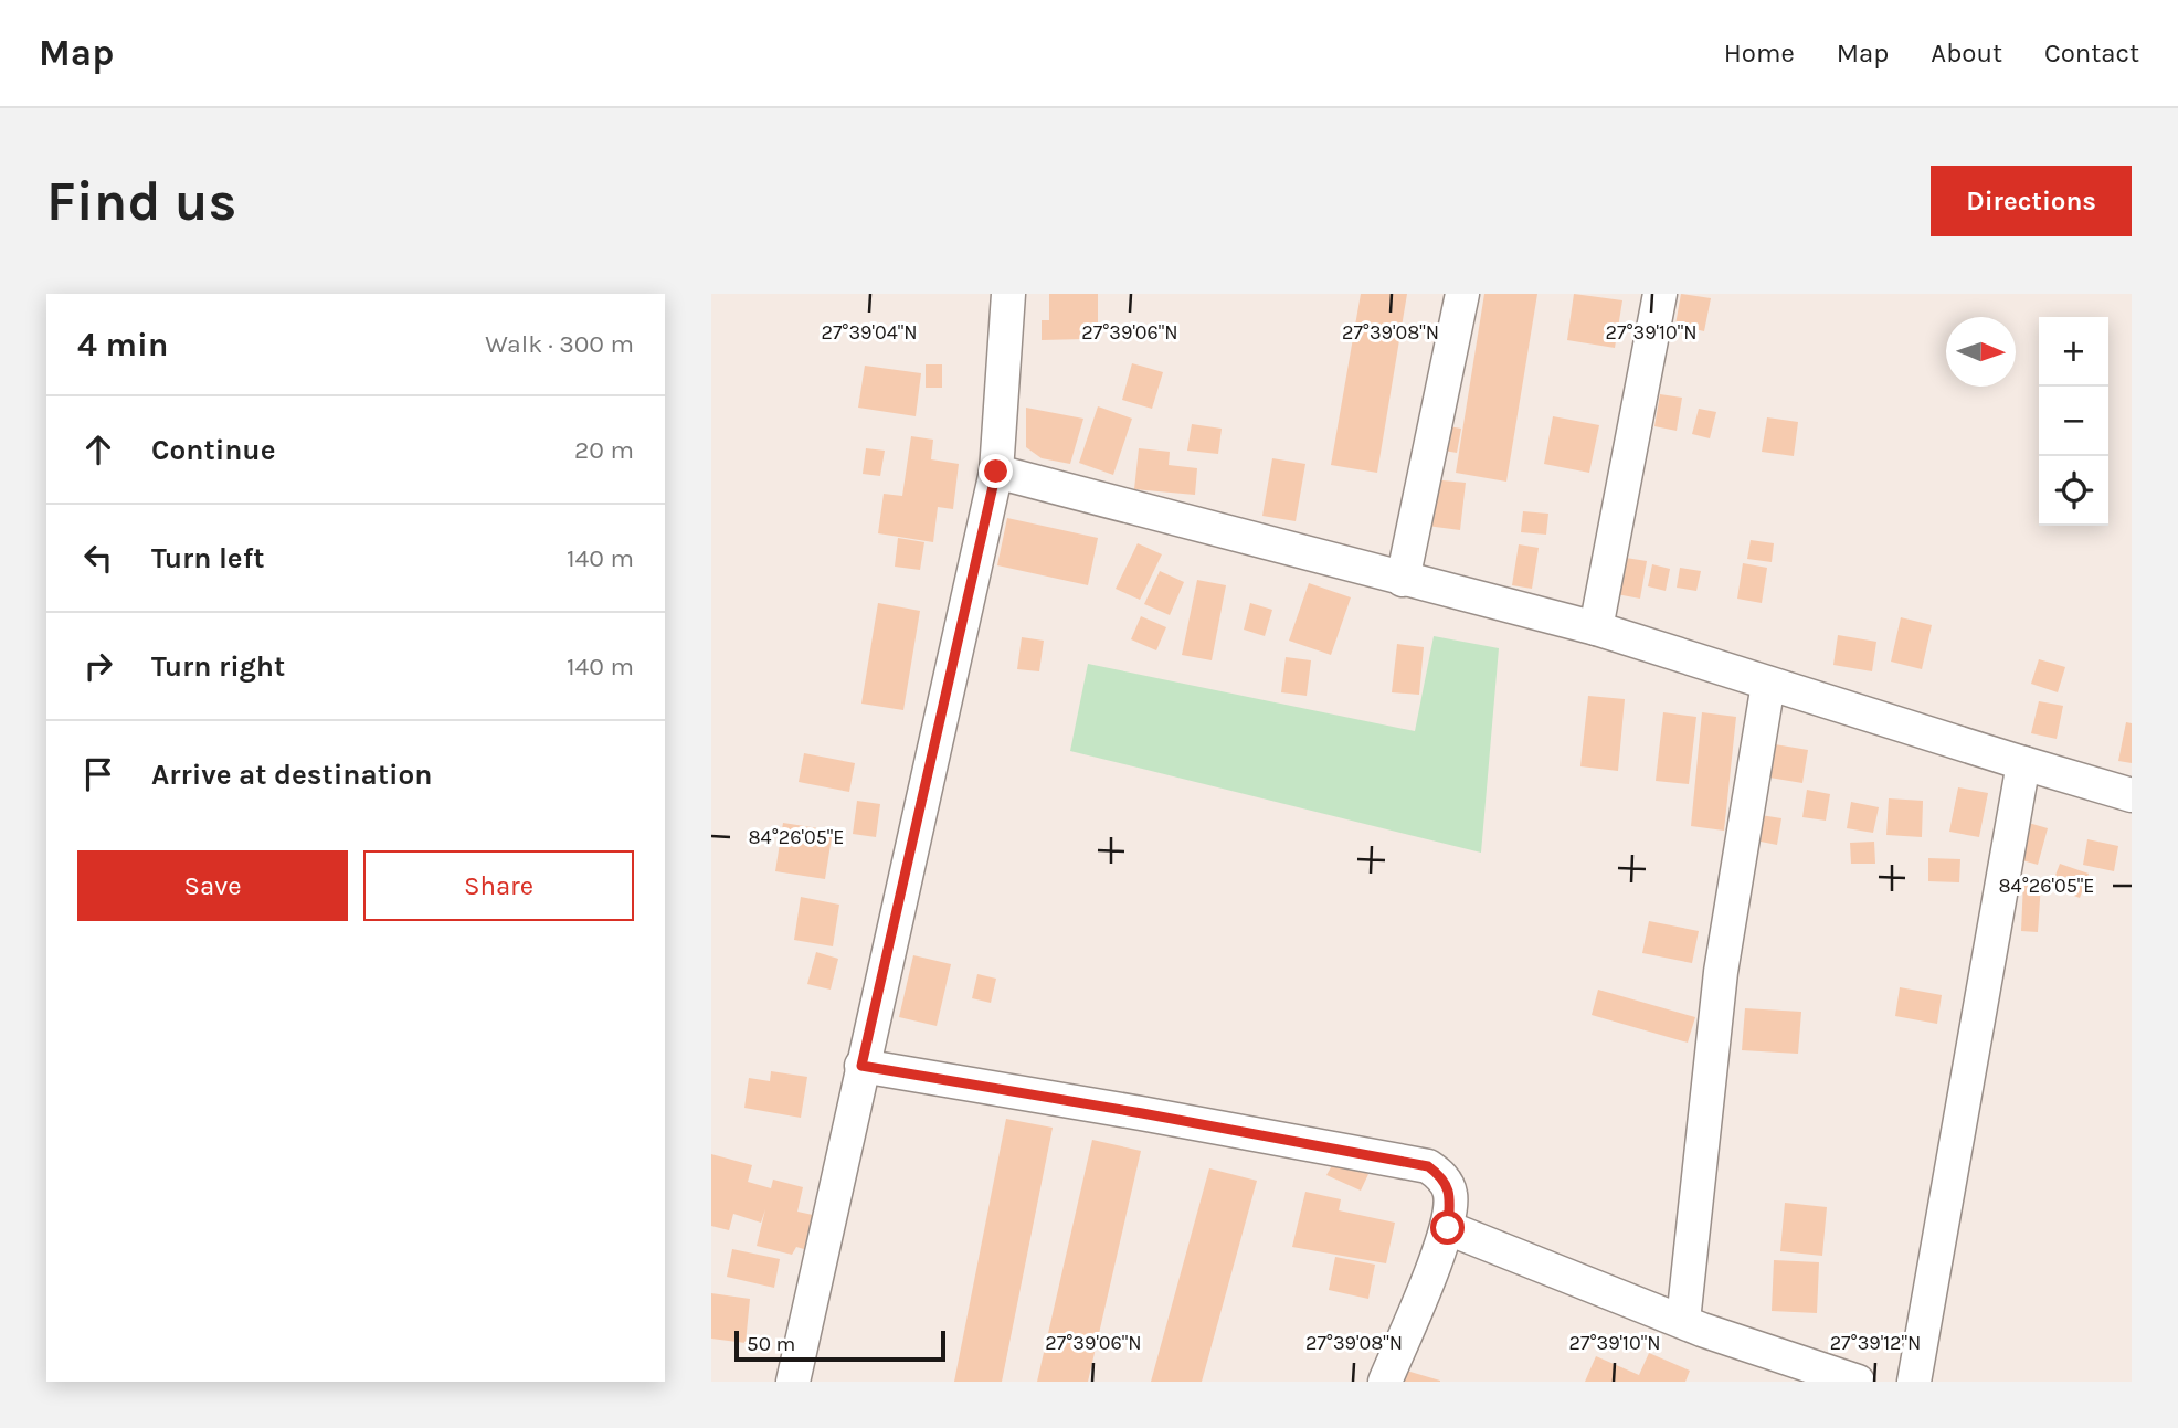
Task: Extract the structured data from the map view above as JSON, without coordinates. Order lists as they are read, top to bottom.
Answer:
{
  "scale_bar": "50 m",
  "north": "right",
  "page": {
    "header": "Map",
    "nav": [
      "Home",
      "Map",
      "About",
      "Contact"
    ],
    "buttons": [
      "Directions",
      ["Save", "Share"]
    ],
    "title": "Find us",
    "heading": ["4 min", "Walk · 300 m"],
    "map_buttons": ["+", "−"],
    "list": [
      ["Continue", "20 m"],
      ["Turn left", "140 m"],
      ["Turn right", "140 m"],
      "Arrive at destination"
    ],
    "scale": "50 m"
  },
  "coordinates": [
    "27°39'04\"N",
    "27°39'06\"N",
    "27°39'08\"N",
    "27°39'10\"N",
    "84°26'05\"E",
    "27°39'12\"N"
  ]
}
